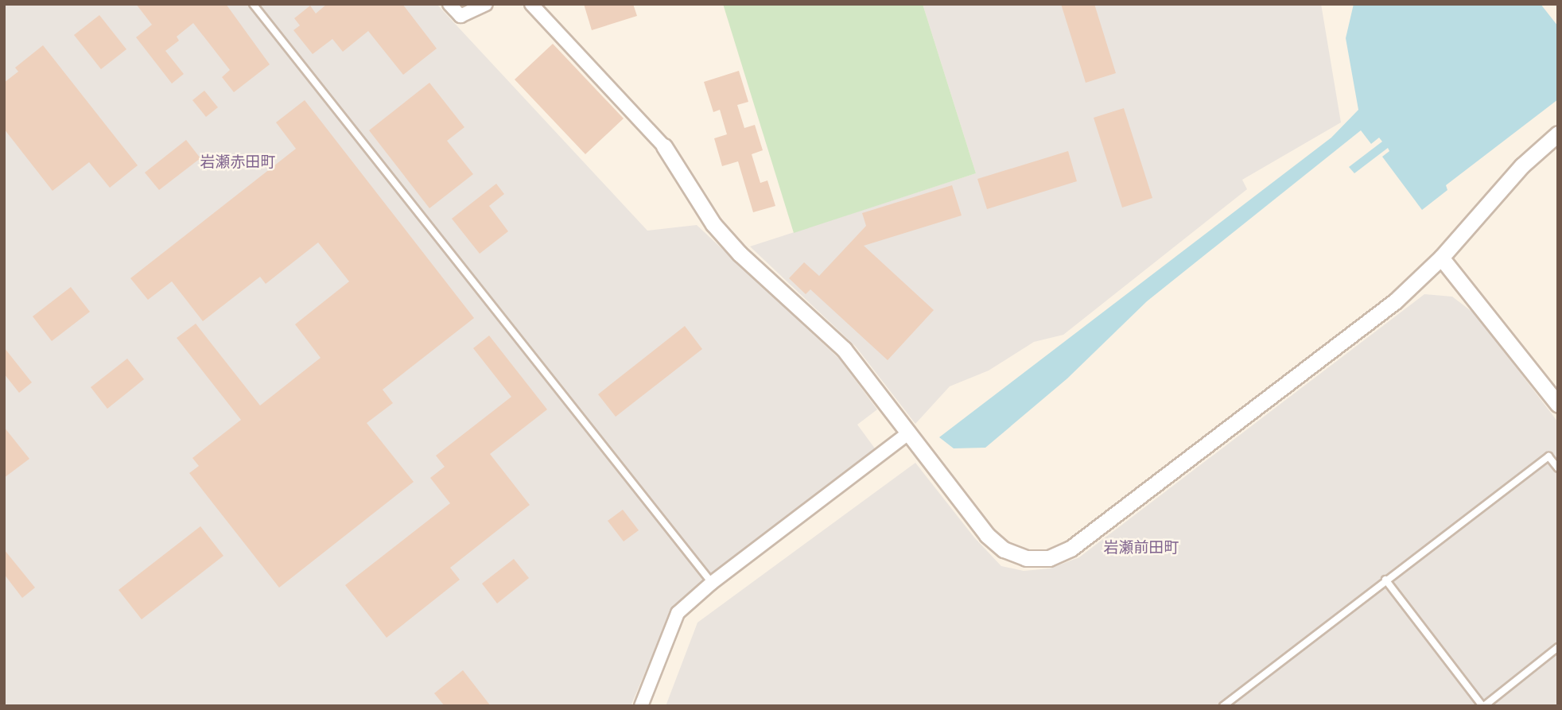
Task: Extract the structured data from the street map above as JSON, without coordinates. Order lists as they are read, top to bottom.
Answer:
{
  "districts": ["岩瀬赤田町", "岩瀬前田町"]
}
